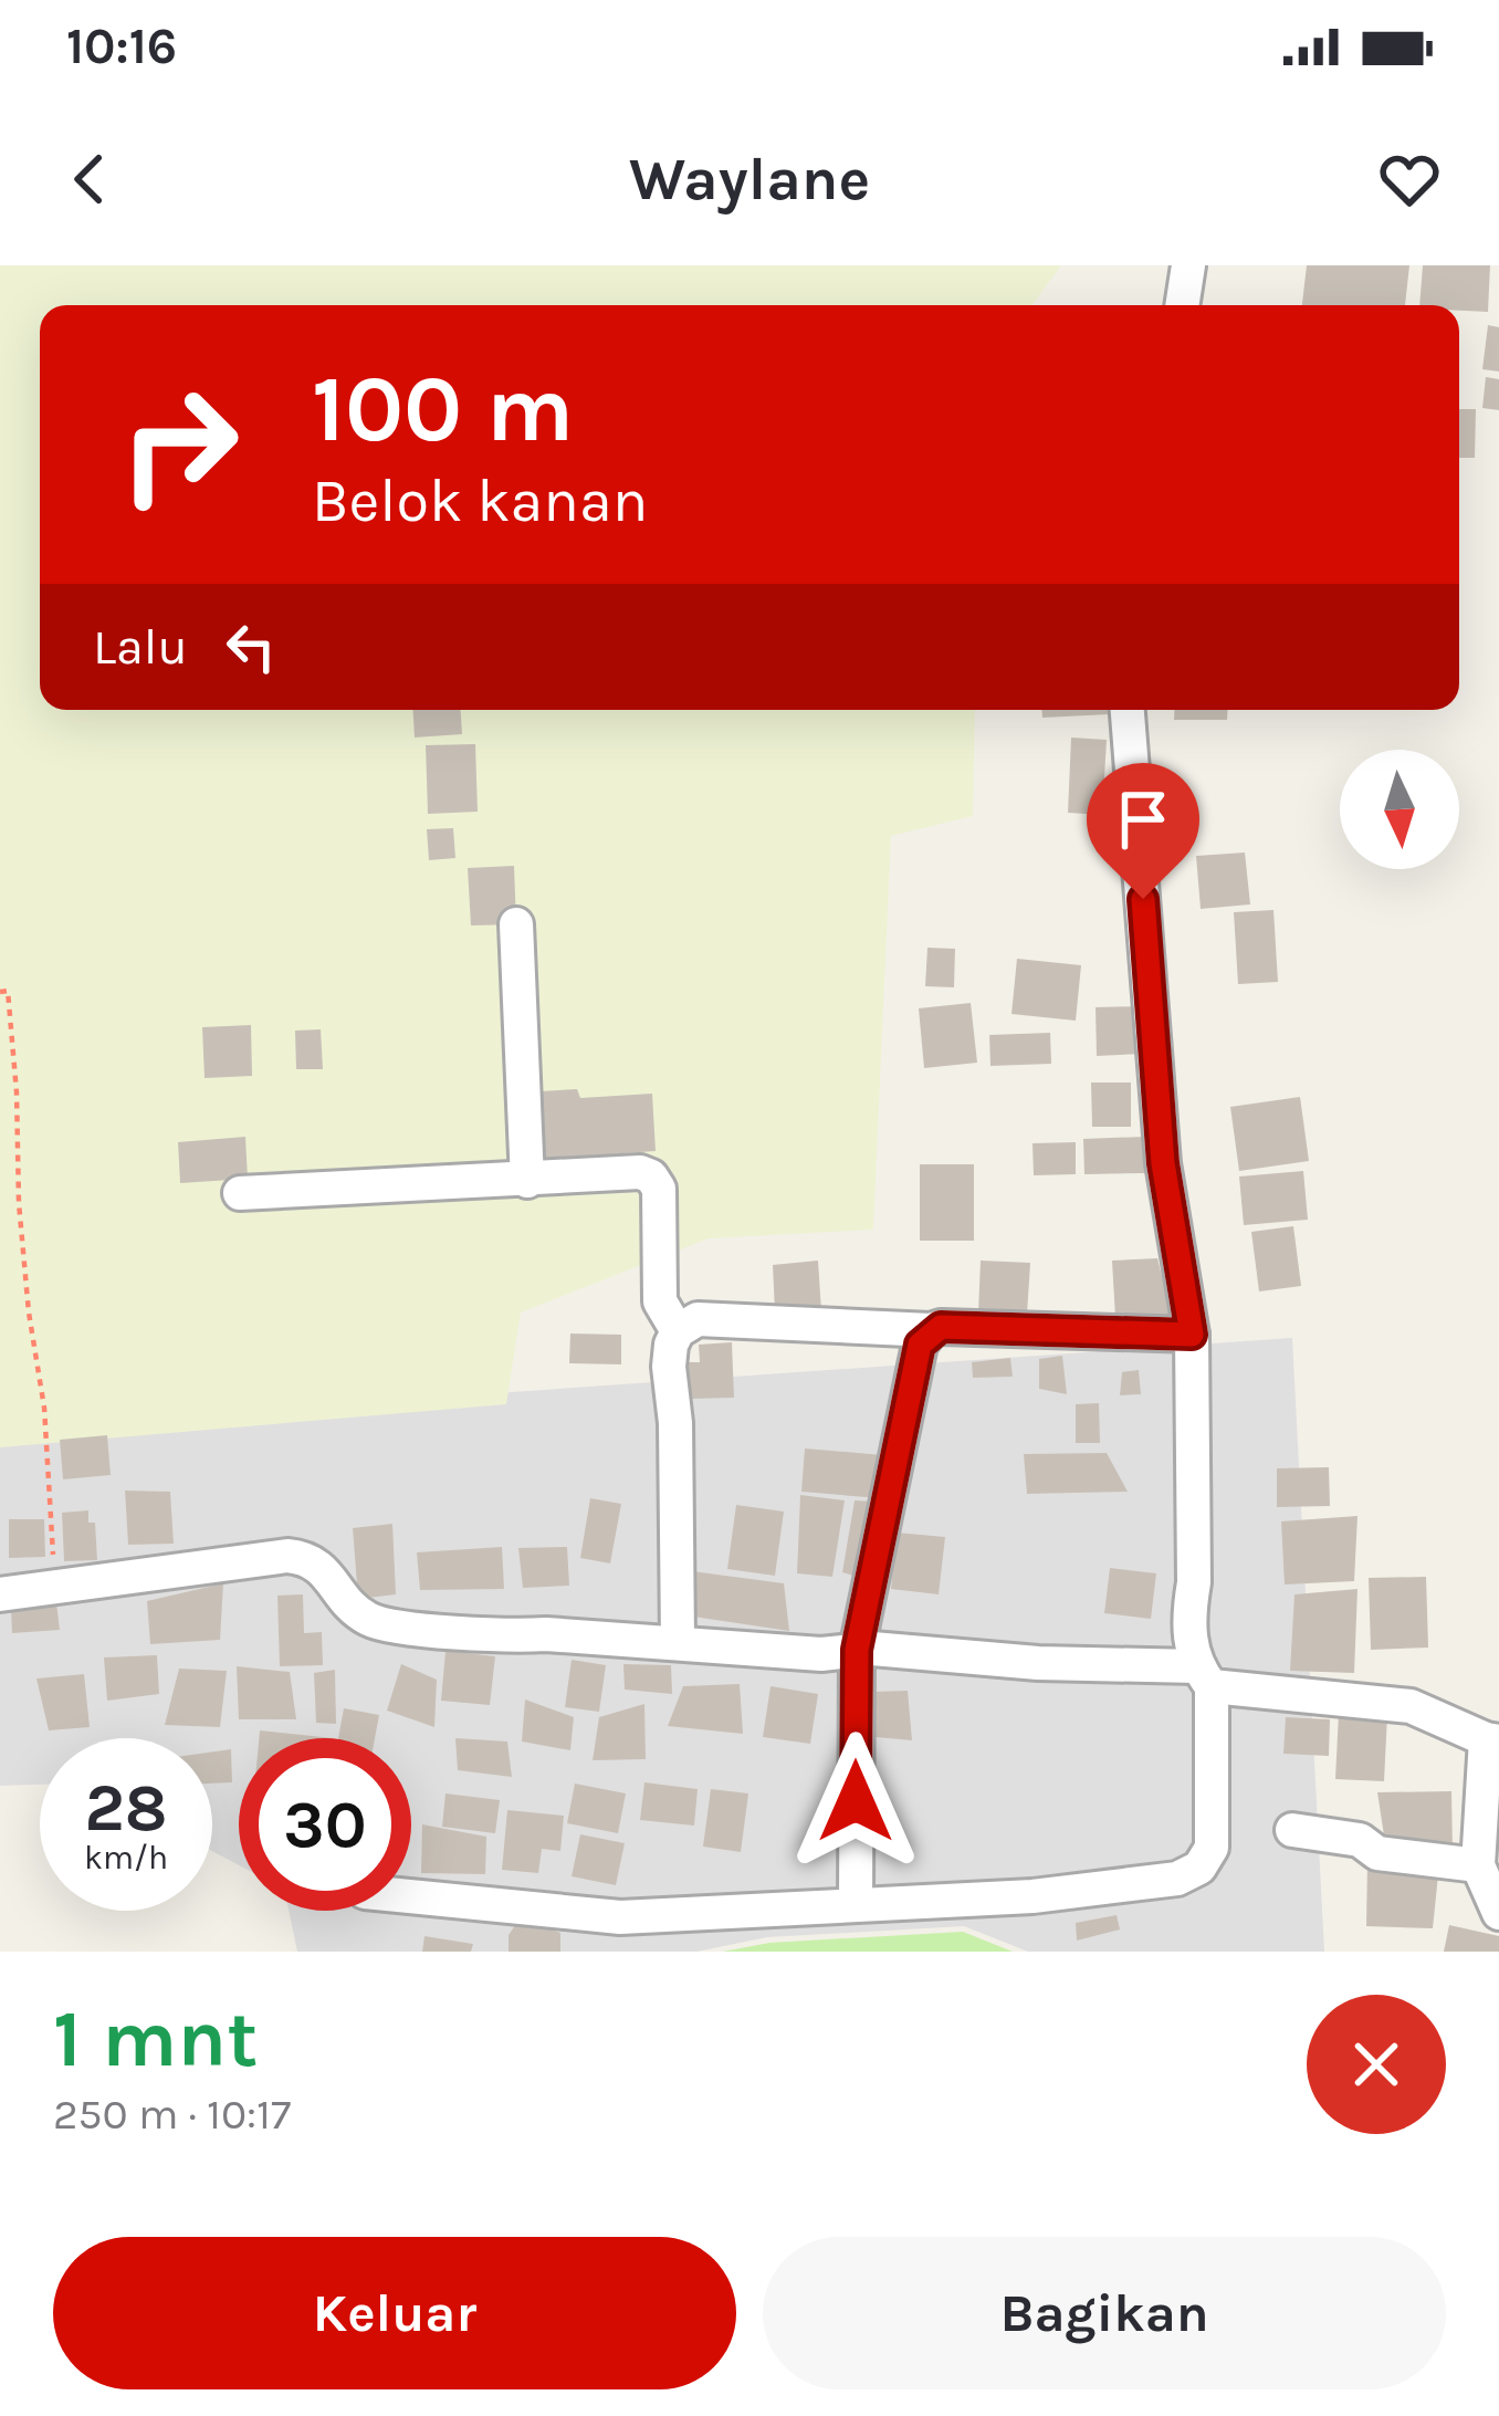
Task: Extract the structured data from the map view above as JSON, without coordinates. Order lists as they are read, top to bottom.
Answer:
{
  "north": "bottom",
  "page": {
    "status": "10:16",
    "header": "Waylane",
    "turn": ["100 m", "Belok kanan"],
    "then": "Lalu",
    "speed": "28 km/h",
    "limit": "30",
    "heading": ["1 mnt", "250 m · 10:17"],
    "buttons": ["Keluar", "Bagikan"]
  }
}
